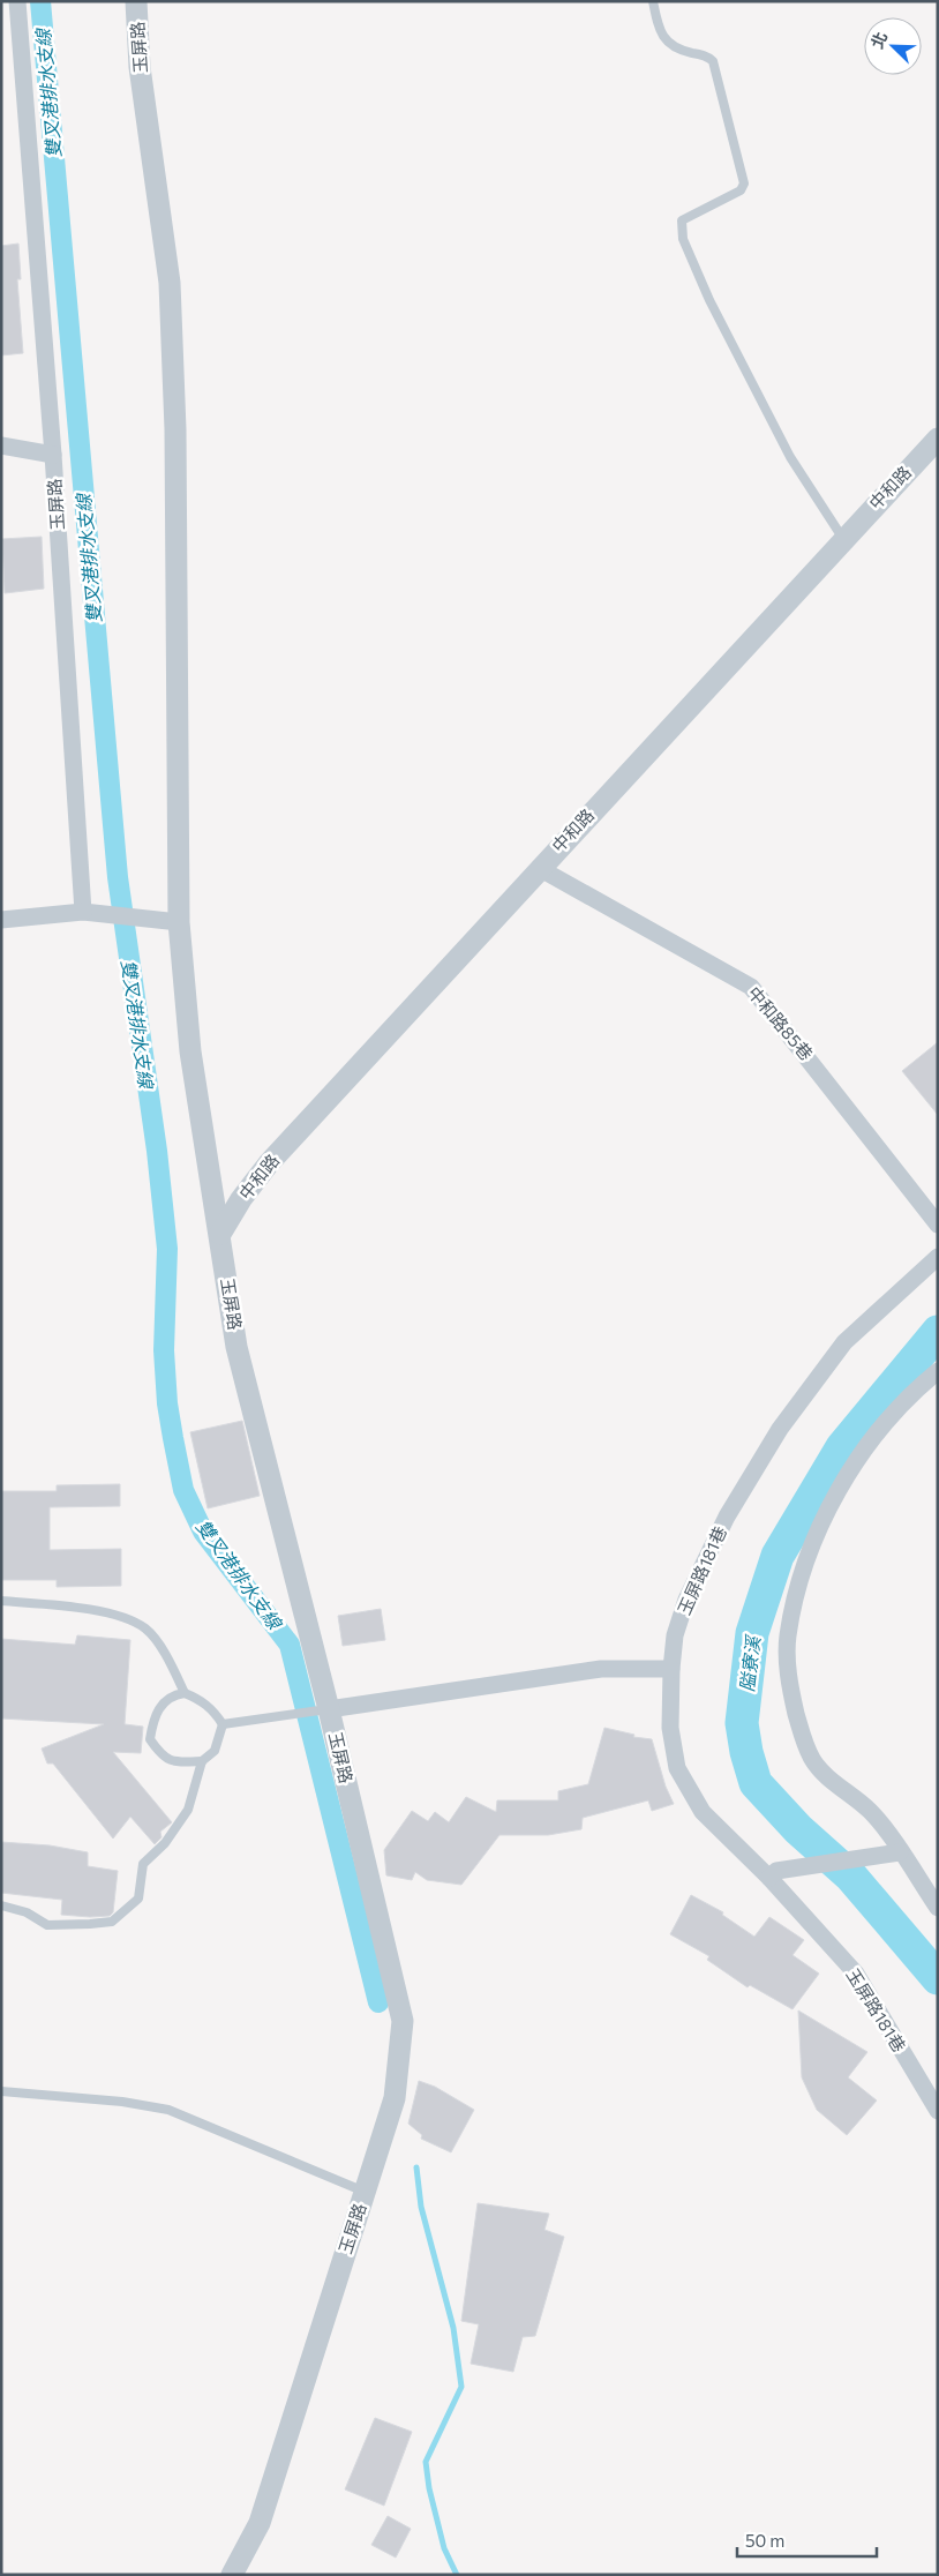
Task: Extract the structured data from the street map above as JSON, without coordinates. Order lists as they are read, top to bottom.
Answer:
{
  "streets": {
    "street": [
      "玉屏路",
      "中和路",
      "中和路85巷",
      "玉屏路181巷"
    ]
  },
  "crossings": [
    ["玉屏路", "中和路"],
    ["中和路", "中和路85巷"]
  ],
  "water": ["雙叉港排水支線", "隘寮溪"],
  "scale_bar": "50 m",
  "north": "top left"
}
